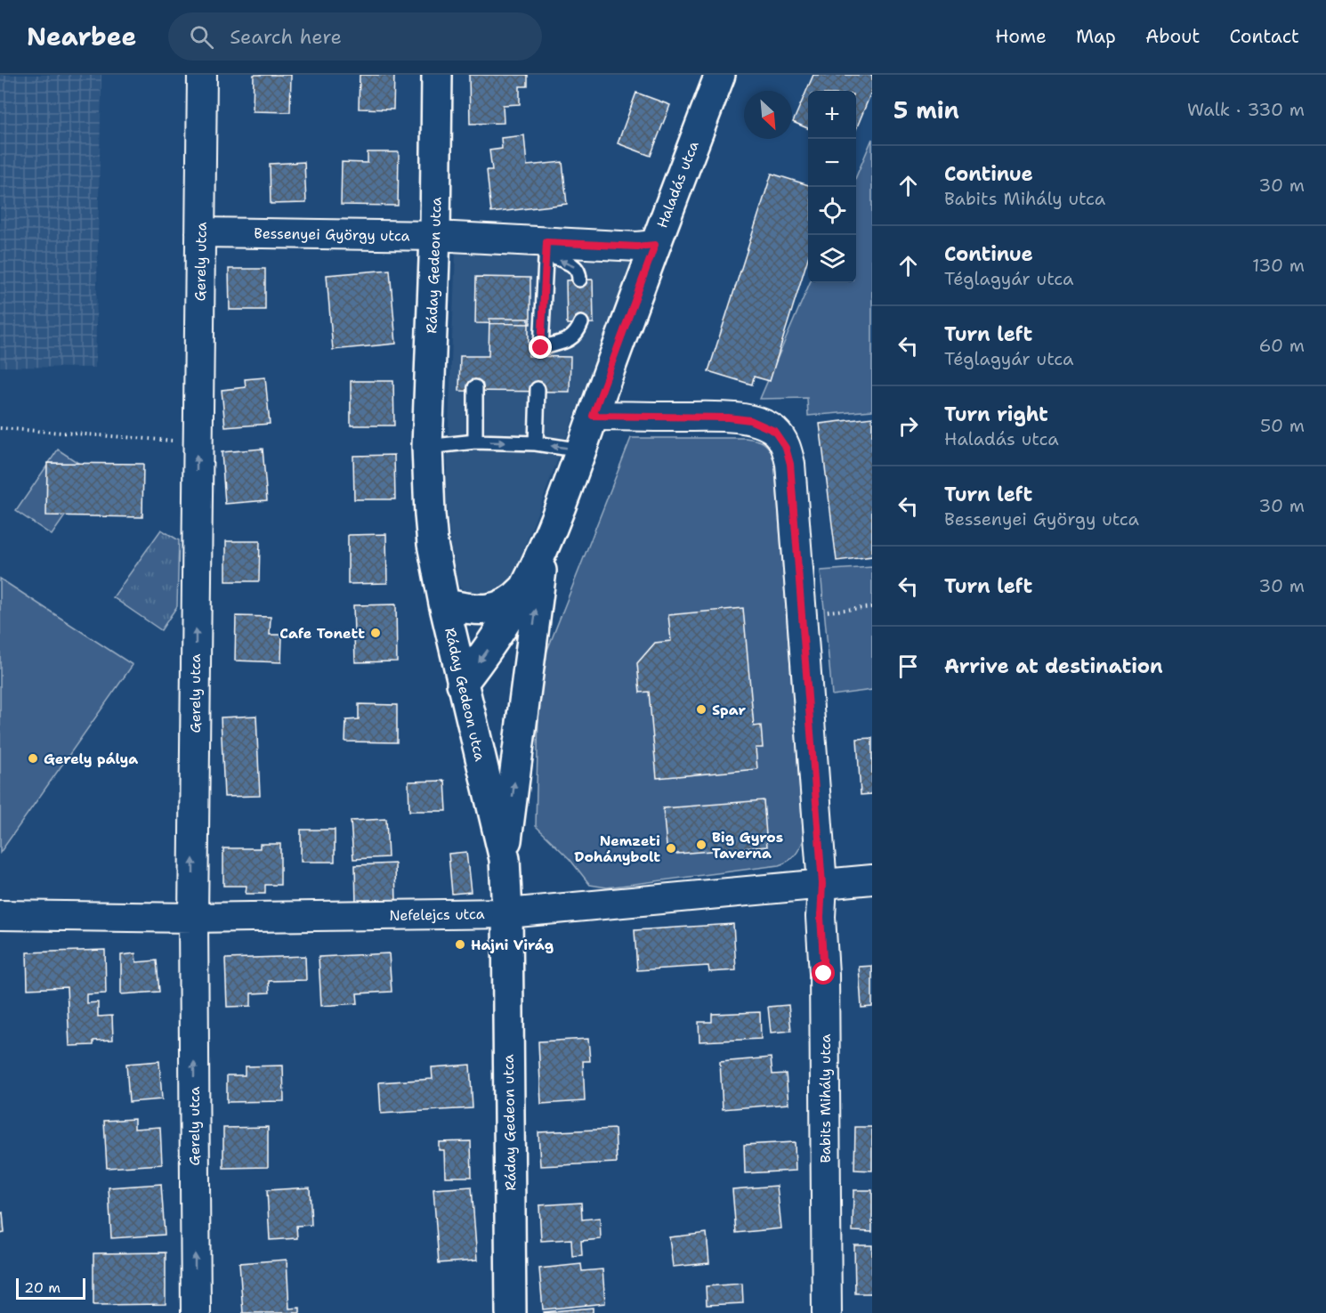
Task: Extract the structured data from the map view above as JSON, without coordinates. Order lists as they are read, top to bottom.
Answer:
{
  "streets": {
    "main road": ["Haladás utca", "Ráday Gedeon utca"],
    "street": [
      "Bessenyei György utca",
      "Gerely utca",
      "Nefelejcs utca",
      "Babits Mihály utca"
    ]
  },
  "crossings": [
    ["Haladás utca", "Bessenyei György utca"],
    ["Haladás utca", "Babits Mihály utca"],
    ["Bessenyei György utca", "Gerely utca"],
    ["Bessenyei György utca", "Ráday Gedeon utca"],
    ["Gerely utca", "Nefelejcs utca"],
    ["Ráday Gedeon utca", "Nefelejcs utca"],
    ["Nefelejcs utca", "Babits Mihály utca"]
  ],
  "one_way": ["Gerely utca"],
  "places": [
    "Cafe Tonett",
    "Spar",
    "Gerely pálya",
    "Big Gyros Taverna",
    "Nemzeti Dohánybolt",
    "Hajni Virág"
  ],
  "scale_bar": "20 m",
  "north": "bottom right",
  "page": {
    "header": "Nearbee",
    "search": "Search here",
    "nav": [
      "Home",
      "Map",
      "About",
      "Contact"
    ],
    "heading": ["5 min", "Walk · 330 m"],
    "map_buttons": ["+", "−"],
    "list": [
      ["Continue", "Babits Mihály utca", "30 m"],
      ["Continue", "Téglagyár utca", "130 m"],
      ["Turn left", "Téglagyár utca", "60 m"],
      ["Turn right", "Haladás utca", "50 m"],
      ["Turn left", "Bessenyei György utca", "30 m"],
      ["Turn left", "30 m"],
      "Arrive at destination"
    ],
    "scale": "20 m"
  }
}
